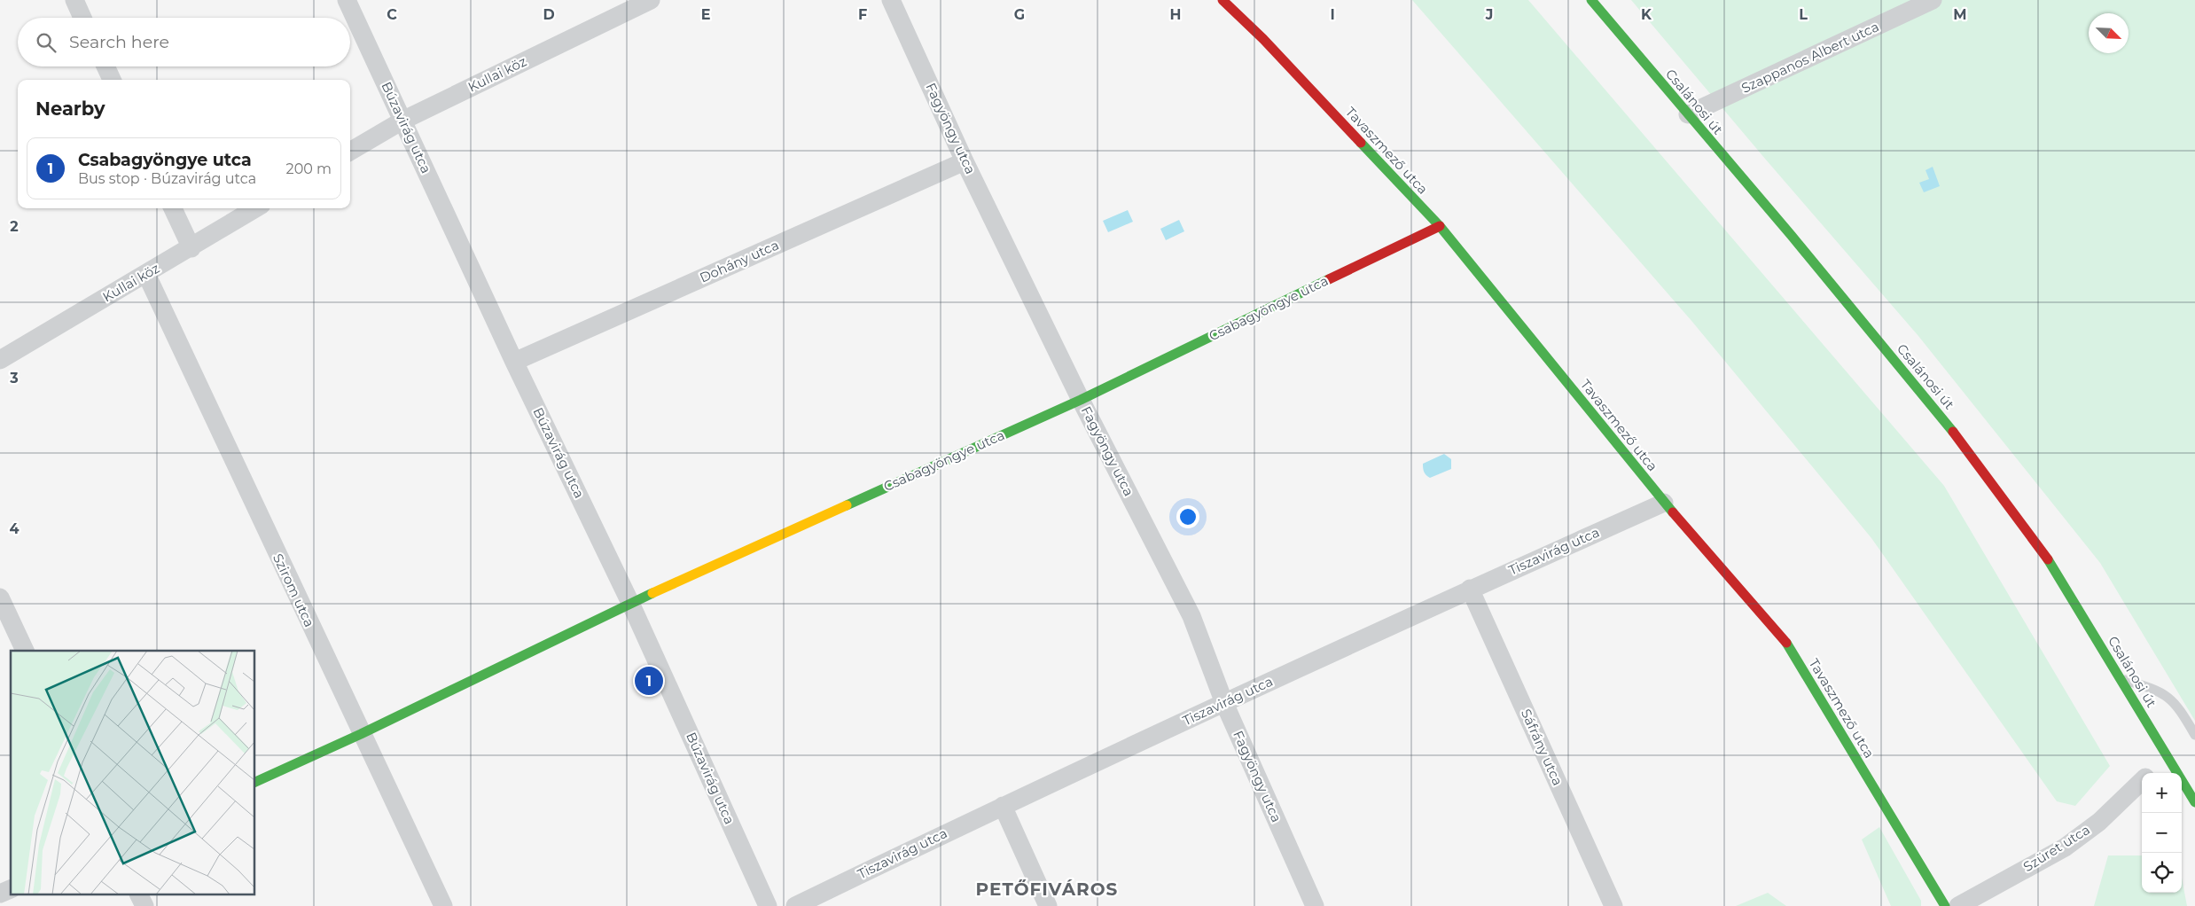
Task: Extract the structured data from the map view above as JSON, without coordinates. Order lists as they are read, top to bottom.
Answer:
{
  "streets": {
    "street": [
      "Szappanos Albert utca",
      "Kullai köz",
      "Csalánosi út",
      "Búzavirág utca",
      "Fagyöngy utca",
      "Tavaszmező utca",
      "Dohány utca",
      "Csabagyöngye utca",
      "Tiszavirág utca",
      "Szirom utca",
      "Sáfrány utca",
      "Szüret utca"
    ]
  },
  "crossings": [
    ["Szappanos Albert utca", "Csalánosi út"],
    ["Kullai köz", "Búzavirág utca"],
    ["Kullai köz", "Szirom utca"],
    ["Csalánosi út", "Szüret utca"],
    ["Búzavirág utca", "Dohány utca"],
    ["Búzavirág utca", "Csabagyöngye utca"],
    ["Fagyöngy utca", "Dohány utca"],
    ["Fagyöngy utca", "Csabagyöngye utca"],
    ["Fagyöngy utca", "Tiszavirág utca"],
    ["Tavaszmező utca", "Csabagyöngye utca"],
    ["Tavaszmező utca", "Tiszavirág utca"],
    ["Csabagyöngye utca", "Szirom utca"],
    ["Tiszavirág utca", "Sáfrány utca"]
  ],
  "districts": ["PETŐFIVÁROS"],
  "north": "bottom right",
  "page": {
    "search": "Search here",
    "heading": "Nearby",
    "list": [
      {
        "mark": "1",
        "name": "Csabagyöngye utca",
        "note": "Bus stop · Búzavirág utca",
        "value": "200 m"
      }
    ],
    "pins": "1",
    "map_buttons": ["+", "−"]
  },
  "grid": {
    "columns": [
      "C",
      "D",
      "E",
      "F",
      "G",
      "H",
      "I",
      "J",
      "K",
      "L",
      "M"
    ],
    "rows": ["2", "3", "4"]
  }
}
